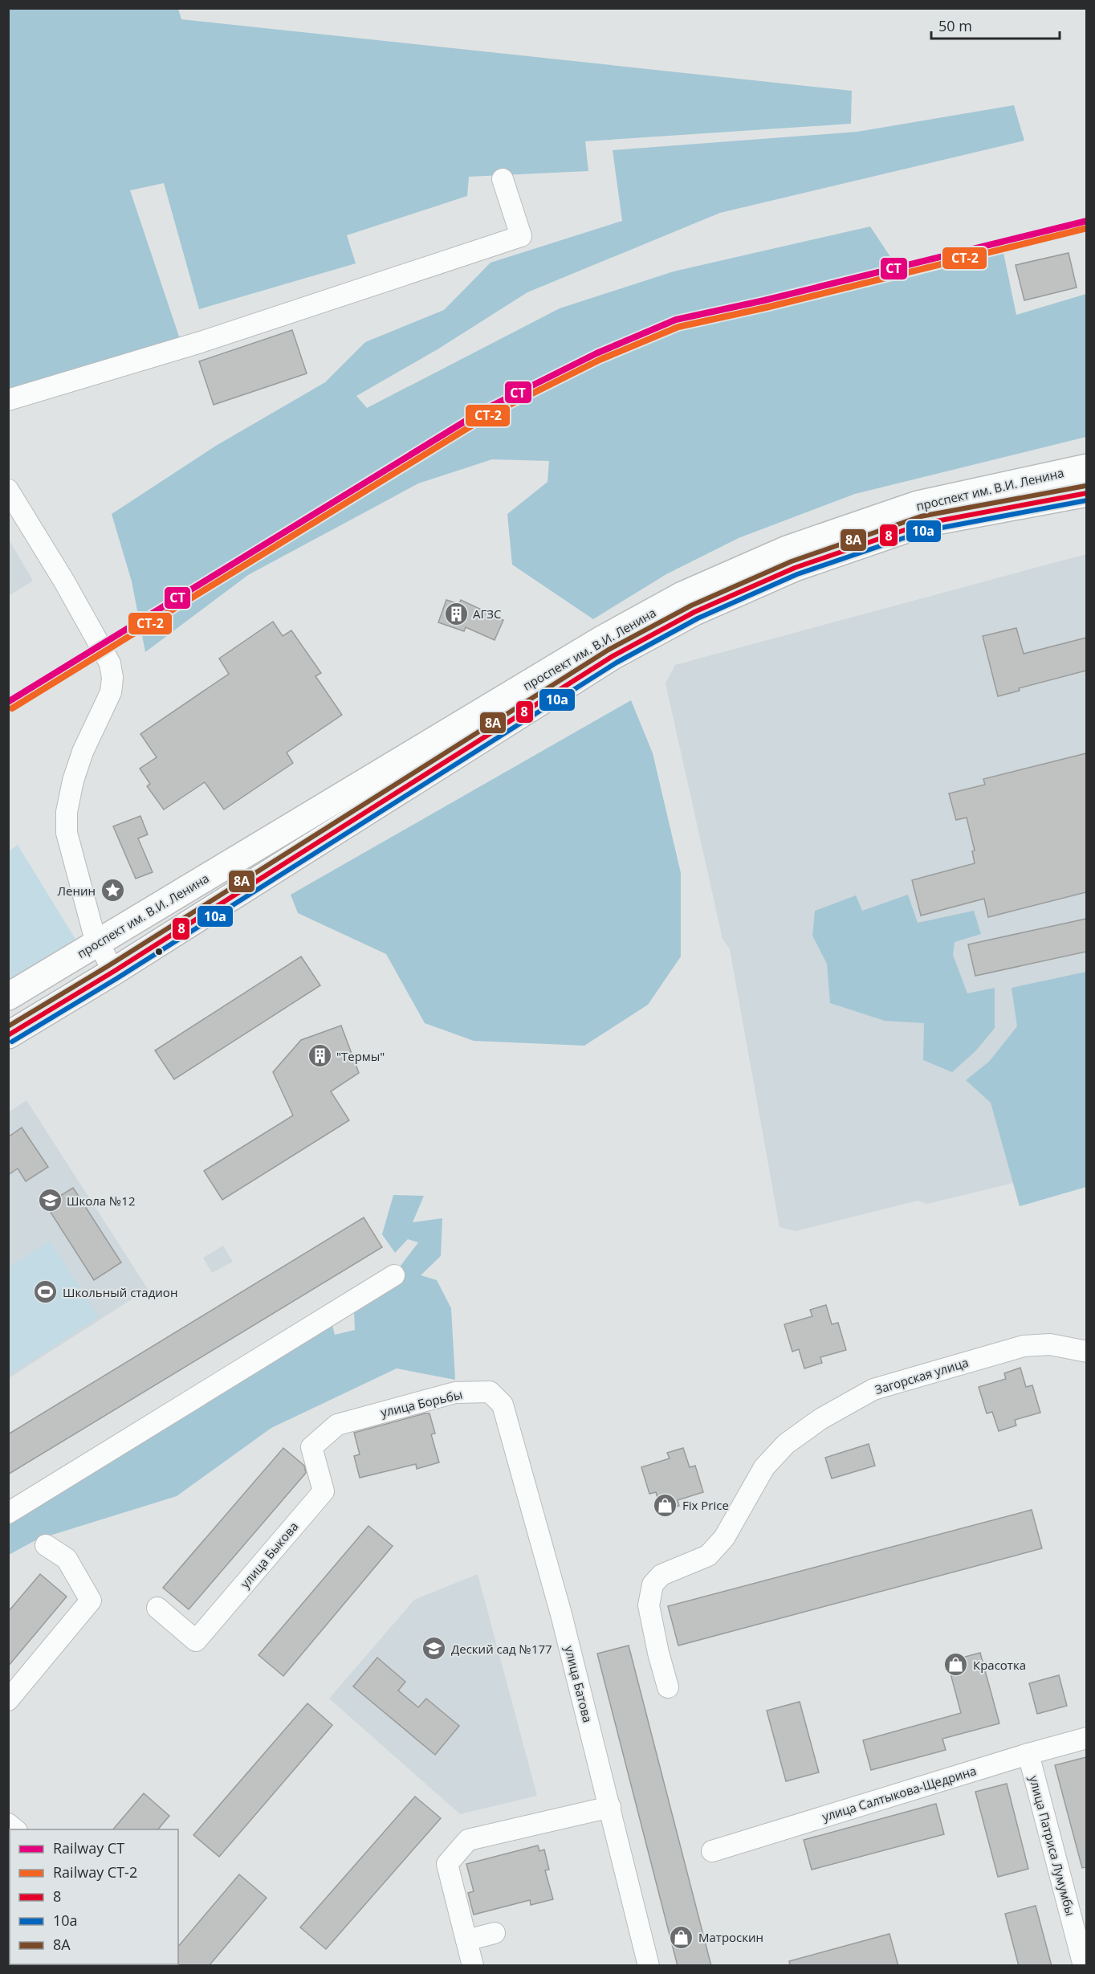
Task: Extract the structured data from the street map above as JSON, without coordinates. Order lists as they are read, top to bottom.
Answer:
{
  "streets": {
    "main road": ["проспект им. В.И. Ленина"],
    "street": [
      "Загорская улица",
      "улица Борьбы",
      "улица Быкова",
      "улица Батова",
      "улица Салтыкова-Щедрина",
      "улица Патриса Лумумбы"
    ]
  },
  "crossings": [
    ["улица Борьбы", "улица Быкова"],
    ["улица Борьбы", "улица Батова"],
    ["улица Салтыкова-Щедрина", "улица Патриса Лумумбы"]
  ],
  "places": {
    "building": ["АГЗС", "\"Термы\""],
    "place": ["Ленин"],
    "school or university": ["Школа №12", "Деский сад №177"],
    "sports": ["Школьный стадион"],
    "shop": ["Fix Price", "Красотка", "Матроскин"]
  },
  "lines": [
    "rail line СТ",
    "rail line СТ-2",
    "transit line 8А",
    "transit line 8",
    "transit line 10а"
  ],
  "legend": [
    "Railway СТ",
    "Railway СТ-2",
    "8",
    "10а",
    "8А"
  ],
  "scale_bar": "50 m"
}
